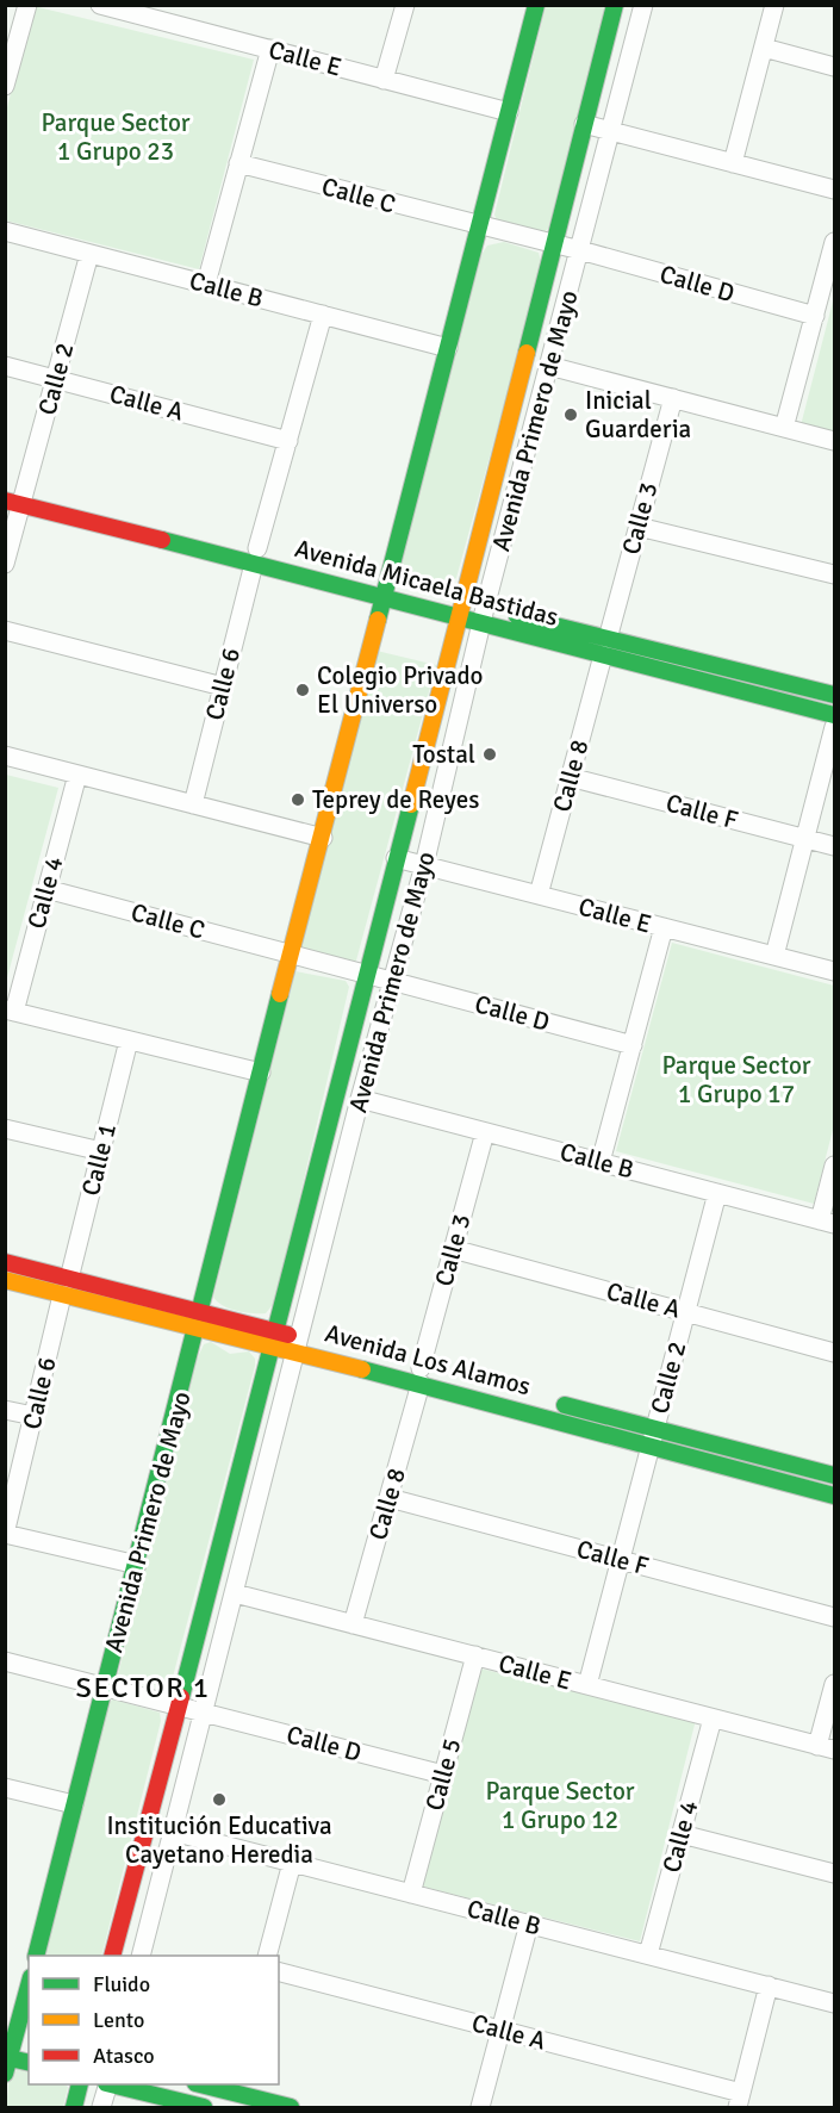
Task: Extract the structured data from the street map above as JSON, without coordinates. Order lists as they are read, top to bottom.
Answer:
{
  "streets": {
    "main road": ["Avenida Primero de Mayo", "Avenida Micaela Bastidas", "Avenida Los Alamos"],
    "street": [
      "Calle E",
      "Calle C",
      "Calle D",
      "Calle B",
      "Calle 2",
      "Calle A",
      "Calle 3",
      "Calle 6",
      "Calle 8",
      "Calle F",
      "Calle 4",
      "Calle 1",
      "Calle 5"
    ]
  },
  "crossings": [
    ["Calle E", "Calle 2"],
    ["Calle E", "Avenida Primero de Mayo"],
    ["Calle E", "Calle 8"],
    ["Calle E", "Calle 4"],
    ["Calle E", "Calle 5"],
    ["Calle C", "Calle D"],
    ["Calle C", "Avenida Primero de Mayo"],
    ["Calle C", "Calle 4"],
    ["Calle D", "Avenida Primero de Mayo"],
    ["Calle D", "Calle 5"],
    ["Calle B", "Calle 2"],
    ["Calle B", "Avenida Primero de Mayo"],
    ["Calle B", "Calle 3"],
    ["Calle B", "Calle 4"],
    ["Calle B", "Calle 5"],
    ["Calle 2", "Calle A"],
    ["Calle 2", "Avenida Micaela Bastidas"],
    ["Calle 2", "Calle F"],
    ["Calle 2", "Avenida Los Alamos"],
    ["Calle A", "Calle 3"],
    ["Avenida Primero de Mayo", "Avenida Micaela Bastidas"],
    ["Avenida Primero de Mayo", "Avenida Los Alamos"],
    ["Calle 3", "Avenida Micaela Bastidas"],
    ["Calle 3", "Calle 8"],
    ["Calle 3", "Avenida Los Alamos"],
    ["Avenida Micaela Bastidas", "Calle 6"],
    ["Avenida Micaela Bastidas", "Calle 8"],
    ["Calle 6", "Calle 1"],
    ["Calle 6", "Avenida Los Alamos"],
    ["Calle 8", "Calle F"],
    ["Calle 8", "Avenida Los Alamos"],
    ["Calle 1", "Avenida Los Alamos"]
  ],
  "districts": ["SECTOR 1"],
  "parks": ["Parque Sector 1 Grupo 23", "Parque Sector 1 Grupo 17", "Parque Sector 1 Grupo 12"],
  "places": [
    "Inicial Guarderia",
    "Colegio Privado El Universo",
    "Tostal",
    "Teprey de Reyes",
    "Institución Educativa Cayetano Heredia"
  ],
  "legend": ["Fluido", "Lento", "Atasco"]
}
